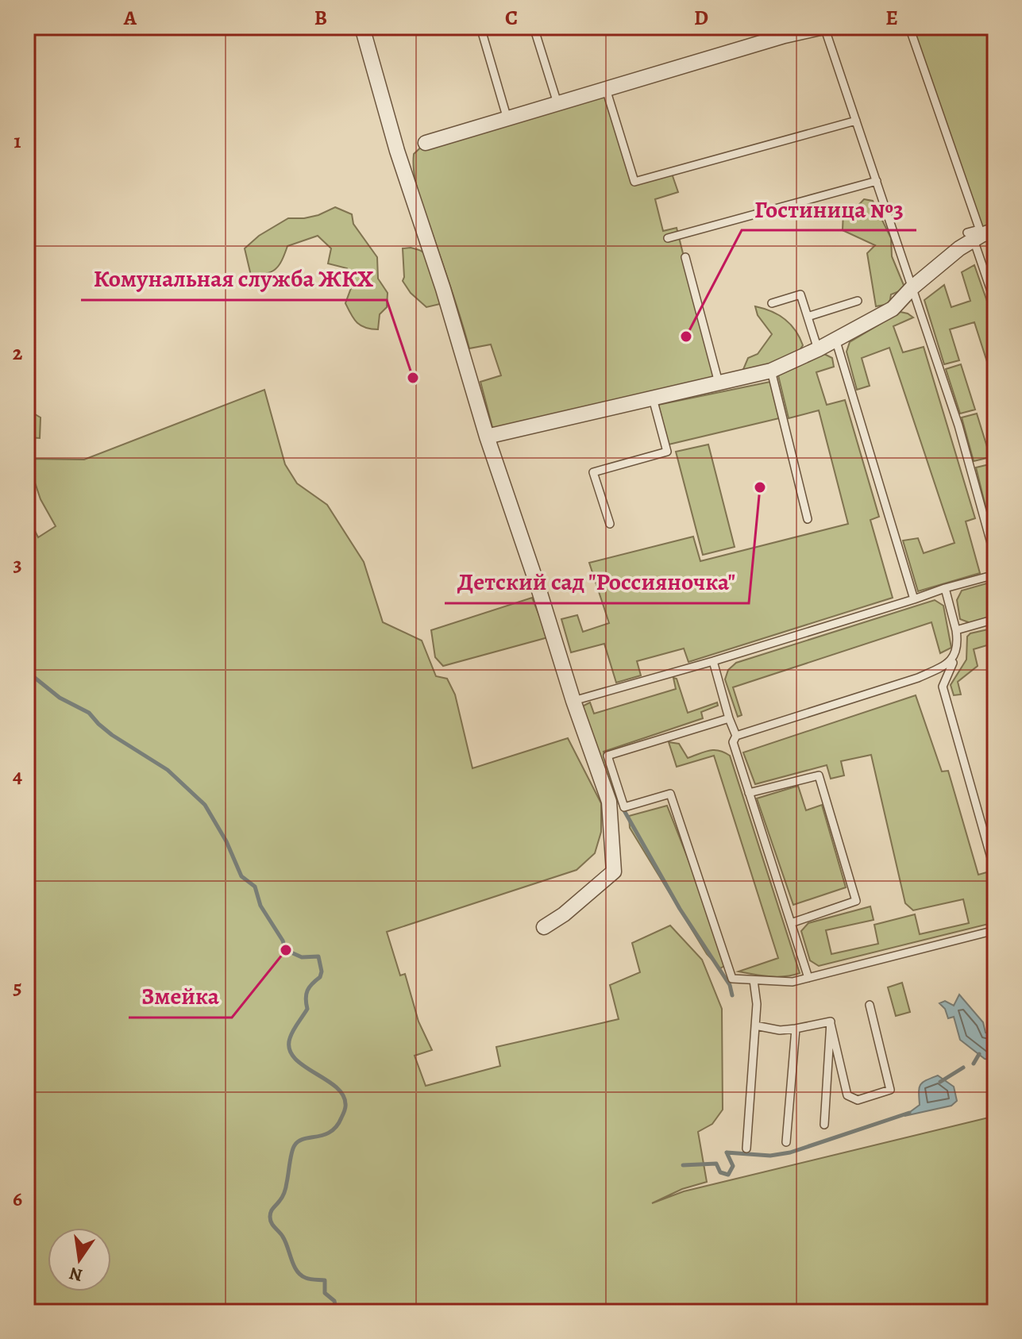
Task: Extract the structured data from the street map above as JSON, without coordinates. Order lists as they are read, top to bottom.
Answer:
{
  "places": [
    "Гостиница №3",
    "Комунальная служба ЖКХ",
    "Детский сад \"Россияночка\"",
    "Змейка"
  ],
  "north": "bottom",
  "grid": {
    "columns": [
      "A",
      "B",
      "C",
      "D",
      "E"
    ],
    "rows": [
      "1",
      "2",
      "3",
      "4",
      "5",
      "6"
    ]
  }
}
